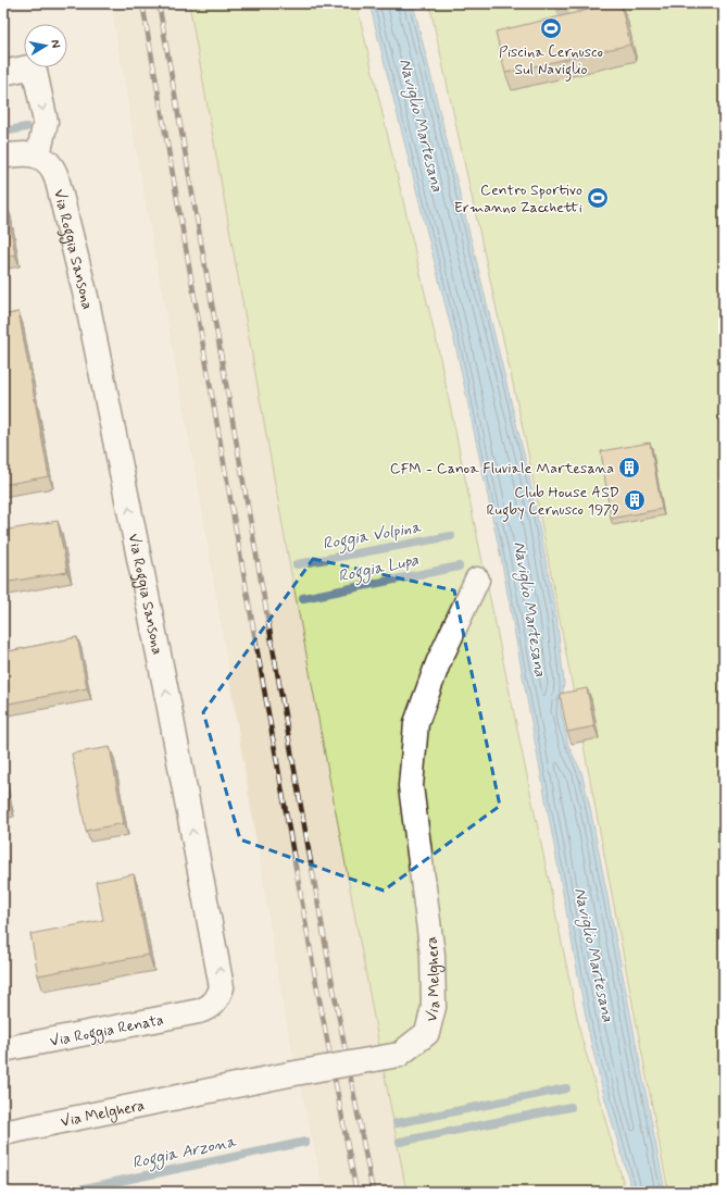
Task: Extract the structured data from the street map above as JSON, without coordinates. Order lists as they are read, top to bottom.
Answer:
{
  "streets": {
    "street": ["Via Roggia Sansona", "Via Melghera", "Via Roggia Renata"]
  },
  "crossings": [
    ["Via Roggia Sansona", "Via Roggia Renata"]
  ],
  "one_way": ["Via Roggia Sansona"],
  "water": [
    "Naviglio Martesana",
    "Roggia Volpina",
    "Roggia Lupa",
    "Roggia Arzona"
  ],
  "places": {
    "sports": ["Piscina Cernusco Sul Naviglio", "Centro Sportivo Ermanno Zacchetti"],
    "building": ["CFM - Canoa Fluviale Martesana", "Club House ASD Rugby Cernusco 1979"]
  },
  "north": "right"
}
